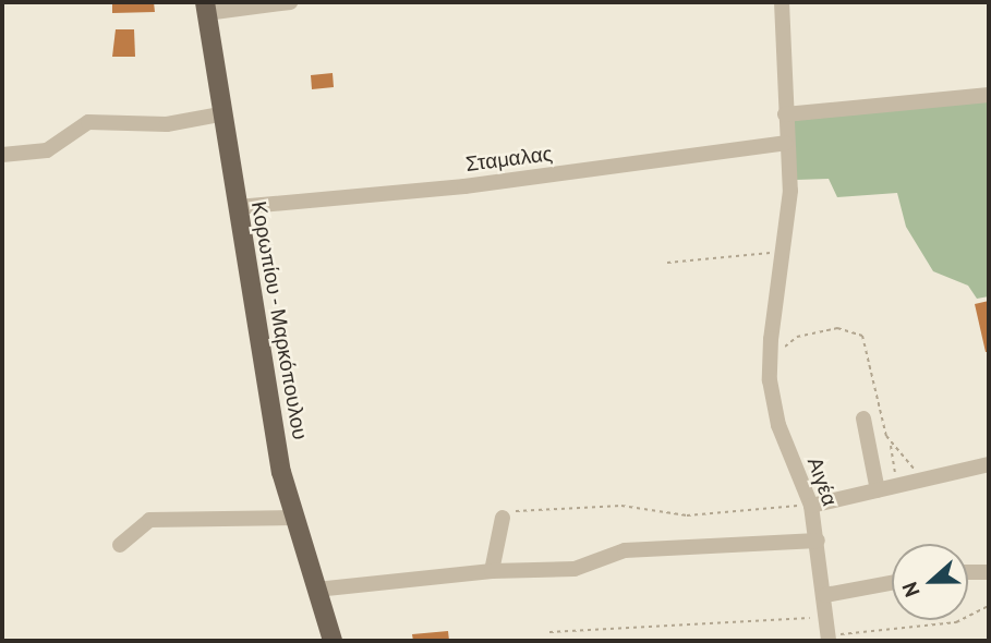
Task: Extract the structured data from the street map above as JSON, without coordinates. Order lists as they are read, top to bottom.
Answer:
{
  "streets": {
    "main road": ["Κορωπίου - Μαρκόπουλου"],
    "street": ["Σταμαλας", "Αιγέα"]
  },
  "crossings": [
    ["Σταμαλας", "Κορωπίου - Μαρκόπουλου"],
    ["Σταμαλας", "Αιγέα"]
  ],
  "north": "left"
}
